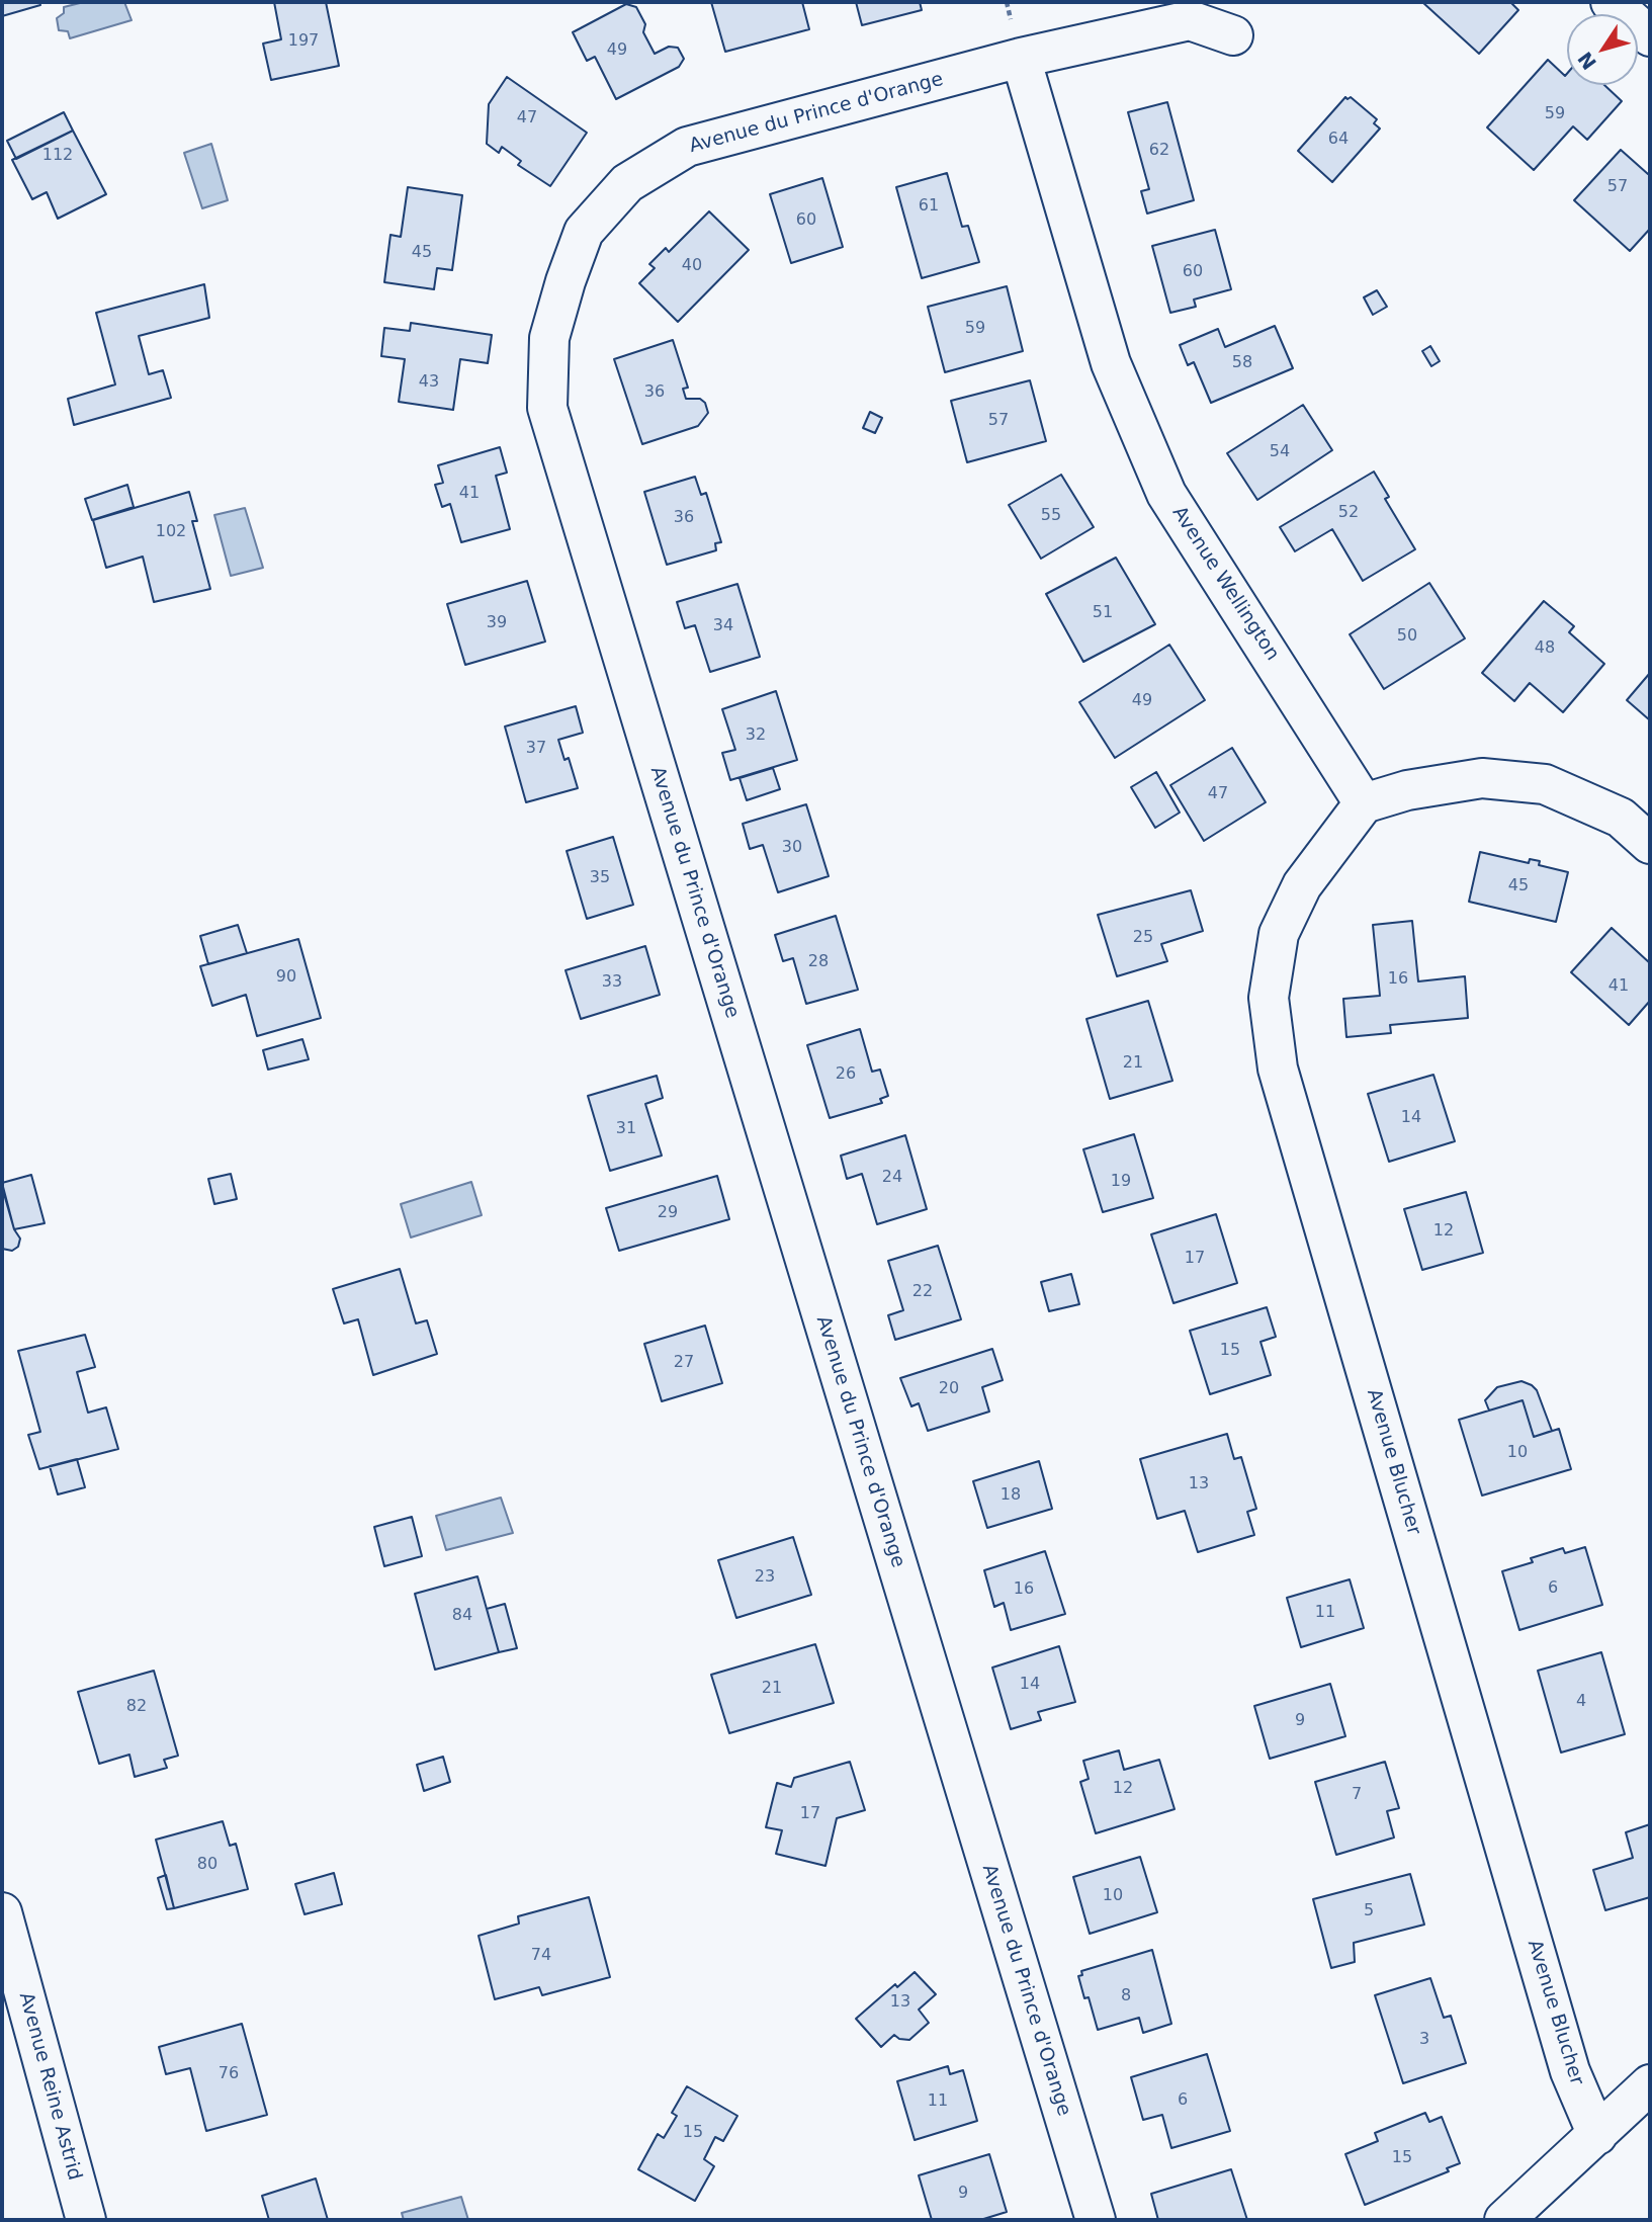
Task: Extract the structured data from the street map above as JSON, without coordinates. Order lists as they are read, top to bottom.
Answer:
{
  "streets": {
    "street": [
      "Avenue du Prince d'Orange",
      "Avenue Wellington",
      "Avenue Blucher",
      "Avenue Reine Astrid"
    ]
  },
  "crossings": [
    ["Avenue du Prince d'Orange", "Avenue Wellington"],
    ["Avenue Wellington", "Avenue Blucher"]
  ],
  "house_numbers": [
    "197",
    "49",
    "59",
    "47",
    "64",
    "62",
    "112",
    "57",
    "61",
    "60",
    "45",
    "40",
    "60",
    "59",
    "58",
    "43",
    "36",
    "57",
    "54",
    "41",
    "52",
    "55",
    "36",
    "102",
    "51",
    "39",
    "34",
    "50",
    "48",
    "49",
    "32",
    "37",
    "47",
    "30",
    "35",
    "45",
    "25",
    "28",
    "90",
    "16",
    "33",
    "41",
    "21",
    "26",
    "14",
    "31",
    "24",
    "19",
    "29",
    "12",
    "17",
    "22",
    "15",
    "27",
    "20",
    "10",
    "13",
    "18",
    "23",
    "6",
    "16",
    "11",
    "84",
    "14",
    "21",
    "4",
    "82",
    "9",
    "12",
    "7",
    "17",
    "80",
    "10",
    "5",
    "74",
    "8",
    "13",
    "3",
    "76",
    "6",
    "11",
    "15",
    "15",
    "9"
  ],
  "north": "bottom left"
}
